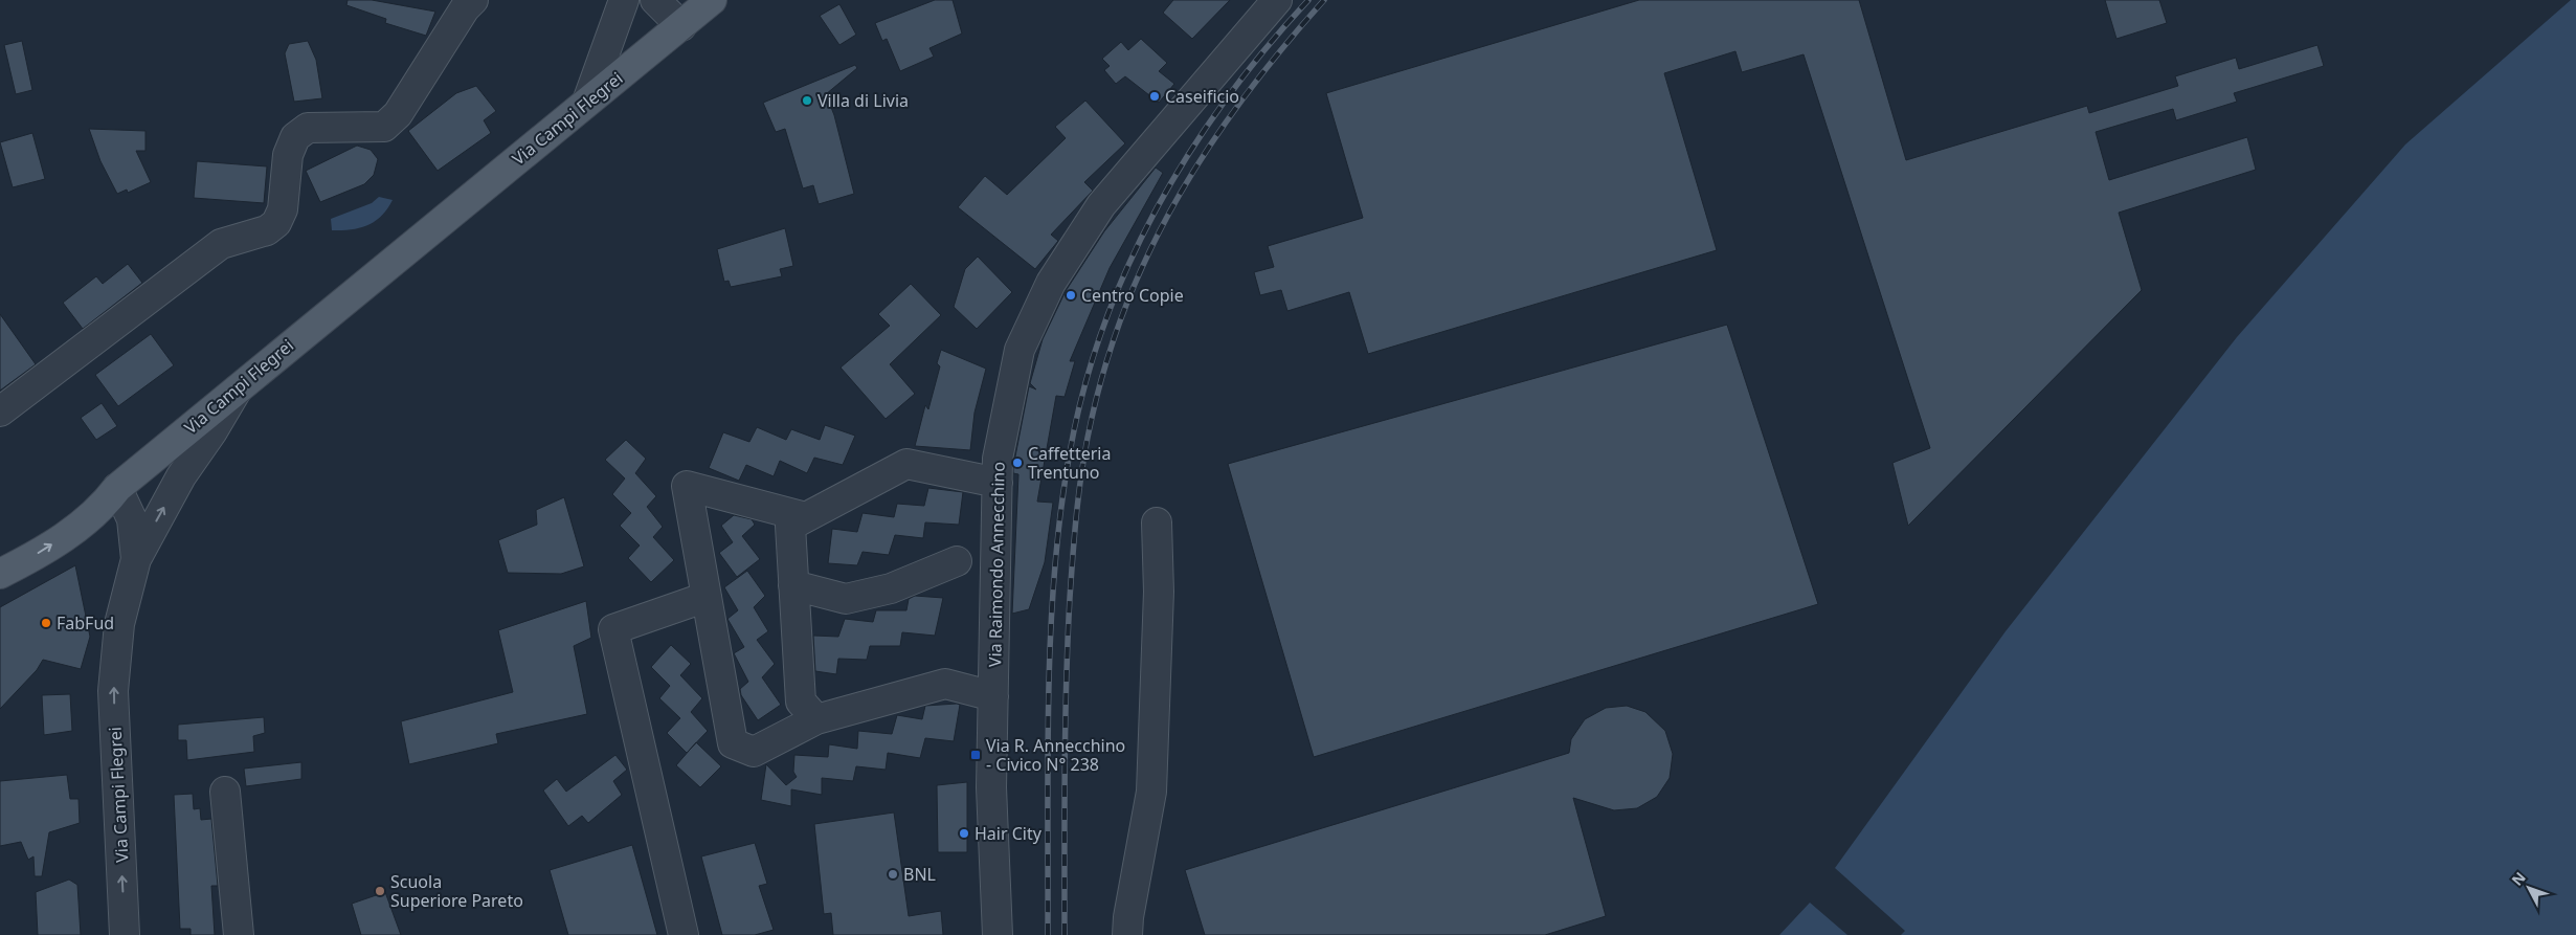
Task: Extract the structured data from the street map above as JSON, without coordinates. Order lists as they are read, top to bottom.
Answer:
{
  "streets": {
    "main road": ["Via Campi Flegrei"],
    "street": ["Via Raimondo Annecchino"]
  },
  "places": {
    "other": [
      "Caseificio",
      "Villa di Livia",
      "Centro Copie",
      "Caffetteria Trentuno",
      "FabFud",
      "Hair City",
      "BNL",
      "Scuola Superiore Pareto"
    ],
    "transit": ["Via R. Annecchino - Civico N° 238"]
  },
  "north": "top left"
}
